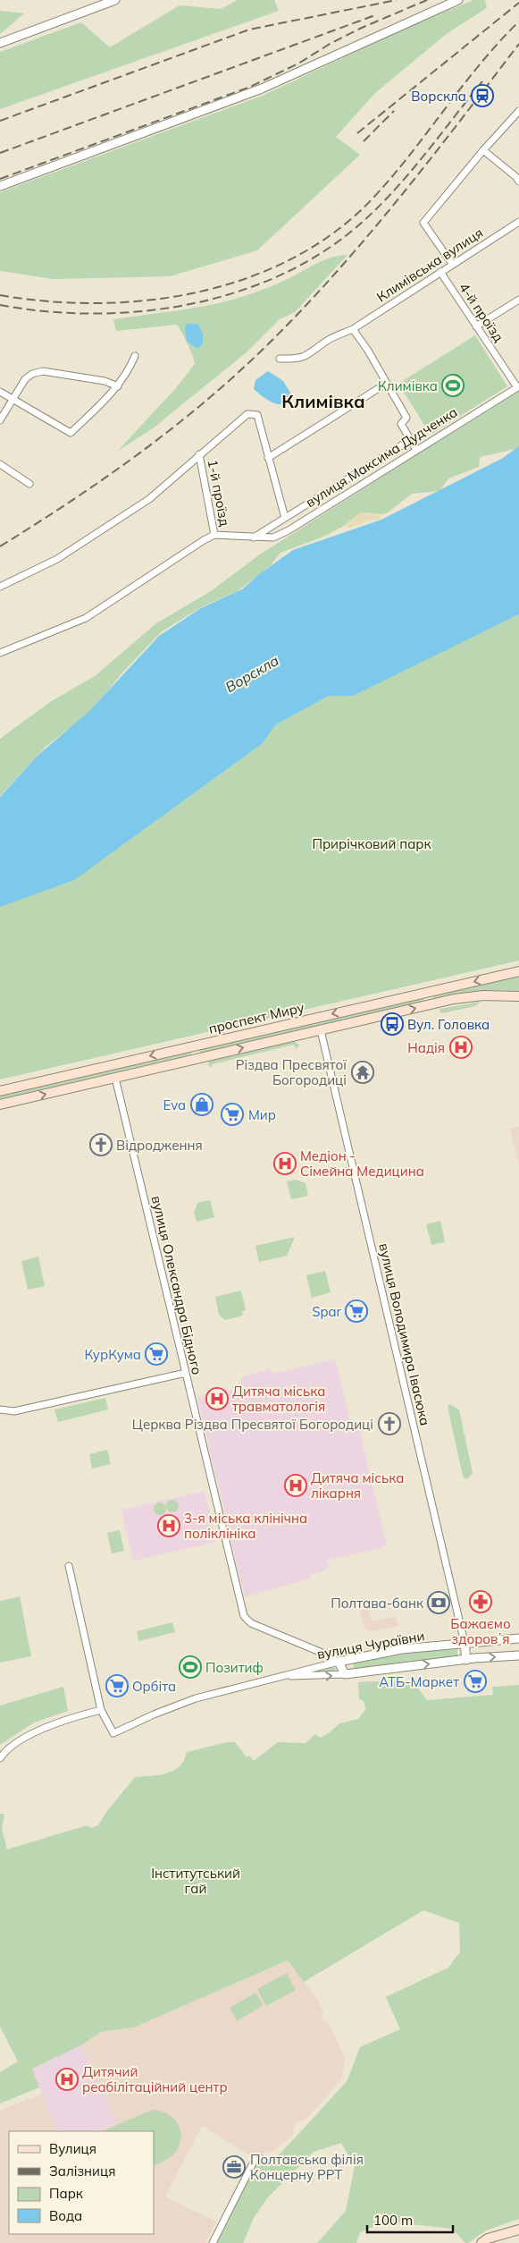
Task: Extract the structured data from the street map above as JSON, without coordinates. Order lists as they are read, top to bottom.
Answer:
{
  "streets": {
    "main road": ["проспект Миру"],
    "street": [
      "Климівська вулиця",
      "4-й проїзд",
      "вулиця Максима Дудченка",
      "1-й проїзд",
      "вулиця Олександра Бідного",
      "вулиця Володимира Івасюка",
      "вулиця Чураївни"
    ]
  },
  "crossings": [
    ["Климівська вулиця", "4-й проїзд"],
    ["4-й проїзд", "вулиця Максима Дудченка"],
    ["вулиця Максима Дудченка", "1-й проїзд"],
    ["проспект Миру", "вулиця Олександра Бідного"],
    ["проспект Миру", "вулиця Володимира Івасюка"],
    ["вулиця Олександра Бідного", "вулиця Чураївни"],
    ["вулиця Володимира Івасюка", "вулиця Чураївни"]
  ],
  "districts": ["Климівка"],
  "water": ["Ворскла"],
  "parks": ["Прирічковий парк", "Інститутський гай"],
  "places": {
    "station": ["Ворскла"],
    "sports": ["Климівка", "Позитиф"],
    "bus stop": ["Вул. Головка"],
    "hospital": [
      "Надія",
      "Медіон - Сімейна Медицина",
      "Дитяча міська травматологія",
      "Дитяча міська лікарня",
      "3-я міська клінічна поліклініка",
      "Дитячий реабілітаційний центр"
    ],
    "temple": ["Різдва Пресвятої Богородиці"],
    "shop": ["Eva"],
    "supermarket": [
      "Мир",
      "Spar",
      "КурКума",
      "АТБ-Маркет",
      "Орбіта"
    ],
    "church": ["Відродження", "Церква Різдва Пресвятої Богородиці"],
    "pharmacy": ["Бажаємо здоровʼя"],
    "bank": ["Полтава-банк"],
    "office": ["Полтавська філія Концерну РРТ"]
  },
  "legend": [
    "Вулиця",
    "Залізниця",
    "Парк",
    "Вода"
  ],
  "scale_bar": "100 m"
}
